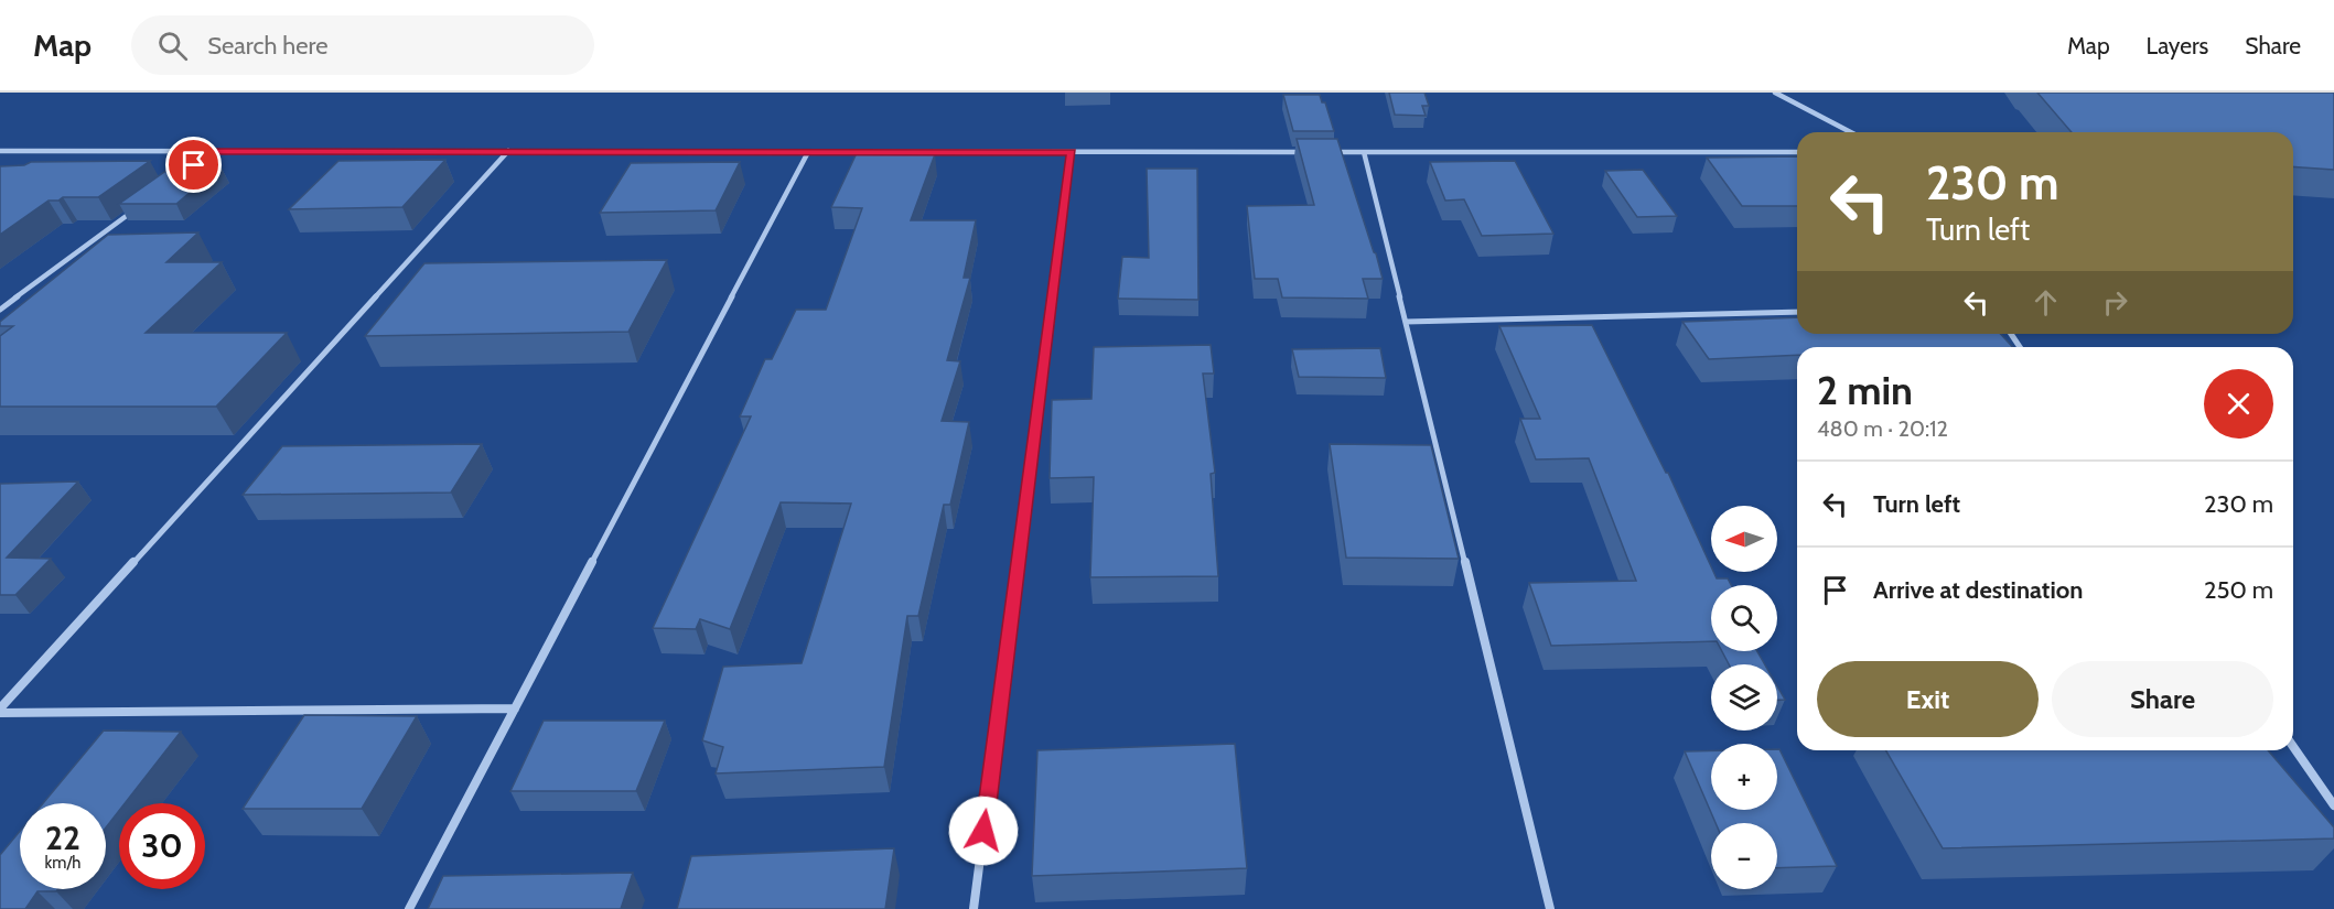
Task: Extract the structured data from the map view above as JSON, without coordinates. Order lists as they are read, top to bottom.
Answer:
{
  "north": "left",
  "page": {
    "header": "Map",
    "search": "Search here",
    "nav": ["Map", "Layers", "Share"],
    "turn": ["230 m", "Turn left"],
    "heading": ["2 min", "480 m · 20:12"],
    "list": [
      {
        "name": "Turn left",
        "value": "230 m"
      },
      {
        "name": "Arrive at destination",
        "value": "250 m"
      }
    ],
    "map_buttons": ["+", "−"],
    "buttons": ["Exit", "Share"],
    "speed": "22 km/h",
    "limit": "30"
  }
}
